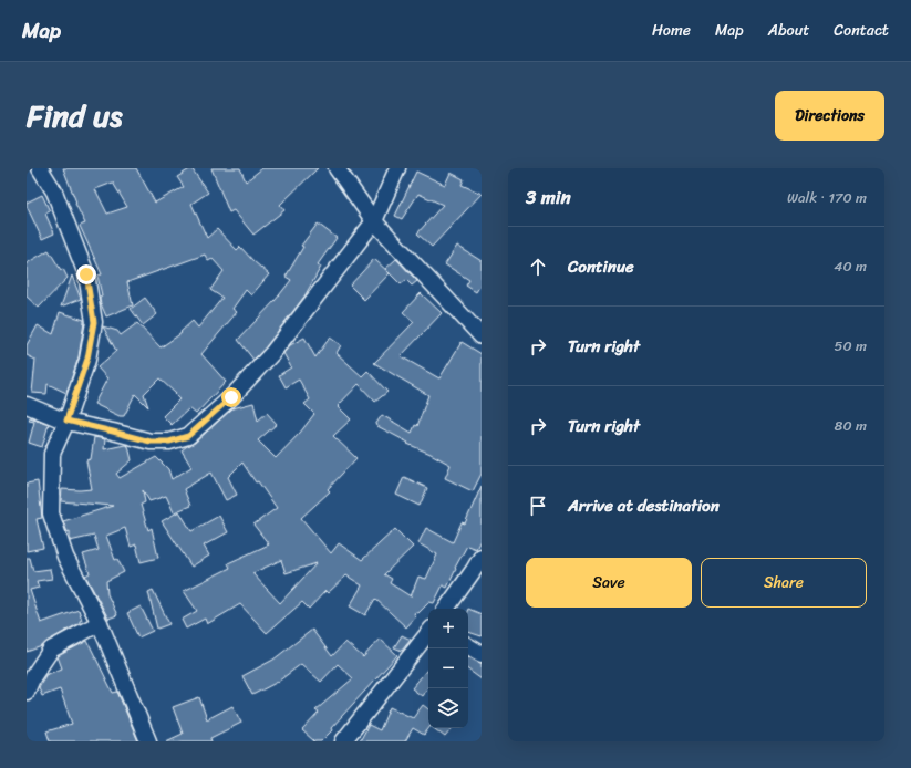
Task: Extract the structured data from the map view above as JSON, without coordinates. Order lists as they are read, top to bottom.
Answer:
{
  "page": {
    "header": "Map",
    "nav": [
      "Home",
      "Map",
      "About",
      "Contact"
    ],
    "title": "Find us",
    "buttons": [
      "Directions",
      ["Save", "Share"]
    ],
    "heading": ["3 min", "Walk · 170 m"],
    "list": [
      ["Continue", "40 m"],
      ["Turn right", "50 m"],
      ["Turn right", "80 m"],
      "Arrive at destination"
    ],
    "map_buttons": ["+", "−"]
  }
}
